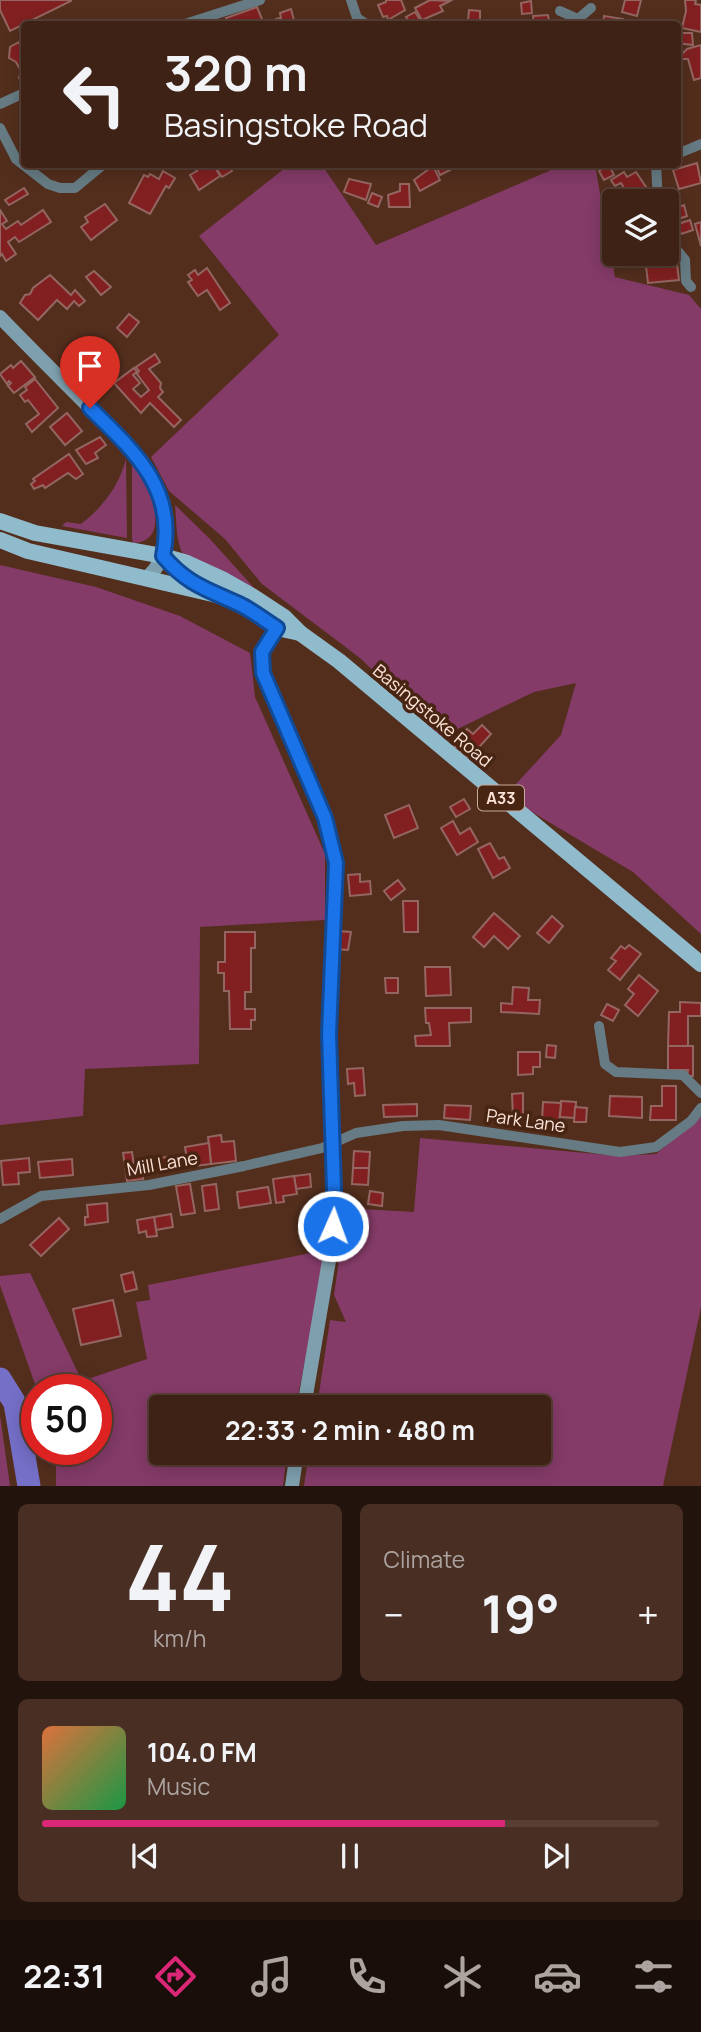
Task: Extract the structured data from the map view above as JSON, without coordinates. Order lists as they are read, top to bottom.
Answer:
{
  "streets": {
    "main road": ["Basingstoke Road", "A33"],
    "street": ["Park Lane", "Mill Lane"]
  },
  "crossings": [
    ["Basingstoke Road", "A33"],
    ["Park Lane", "Mill Lane"]
  ],
  "page": {
    "turn": ["320 m", "Basingstoke Road"],
    "limit": "50",
    "trip": "22:33 · 2 min · 480 m",
    "tile": [
      ["44", "km/h"],
      "Climate"
    ],
    "heat": ["−", "19°", "+"],
    "song": ["104.0 FM", "Music"],
    "tabs": "22:31"
  }
}
